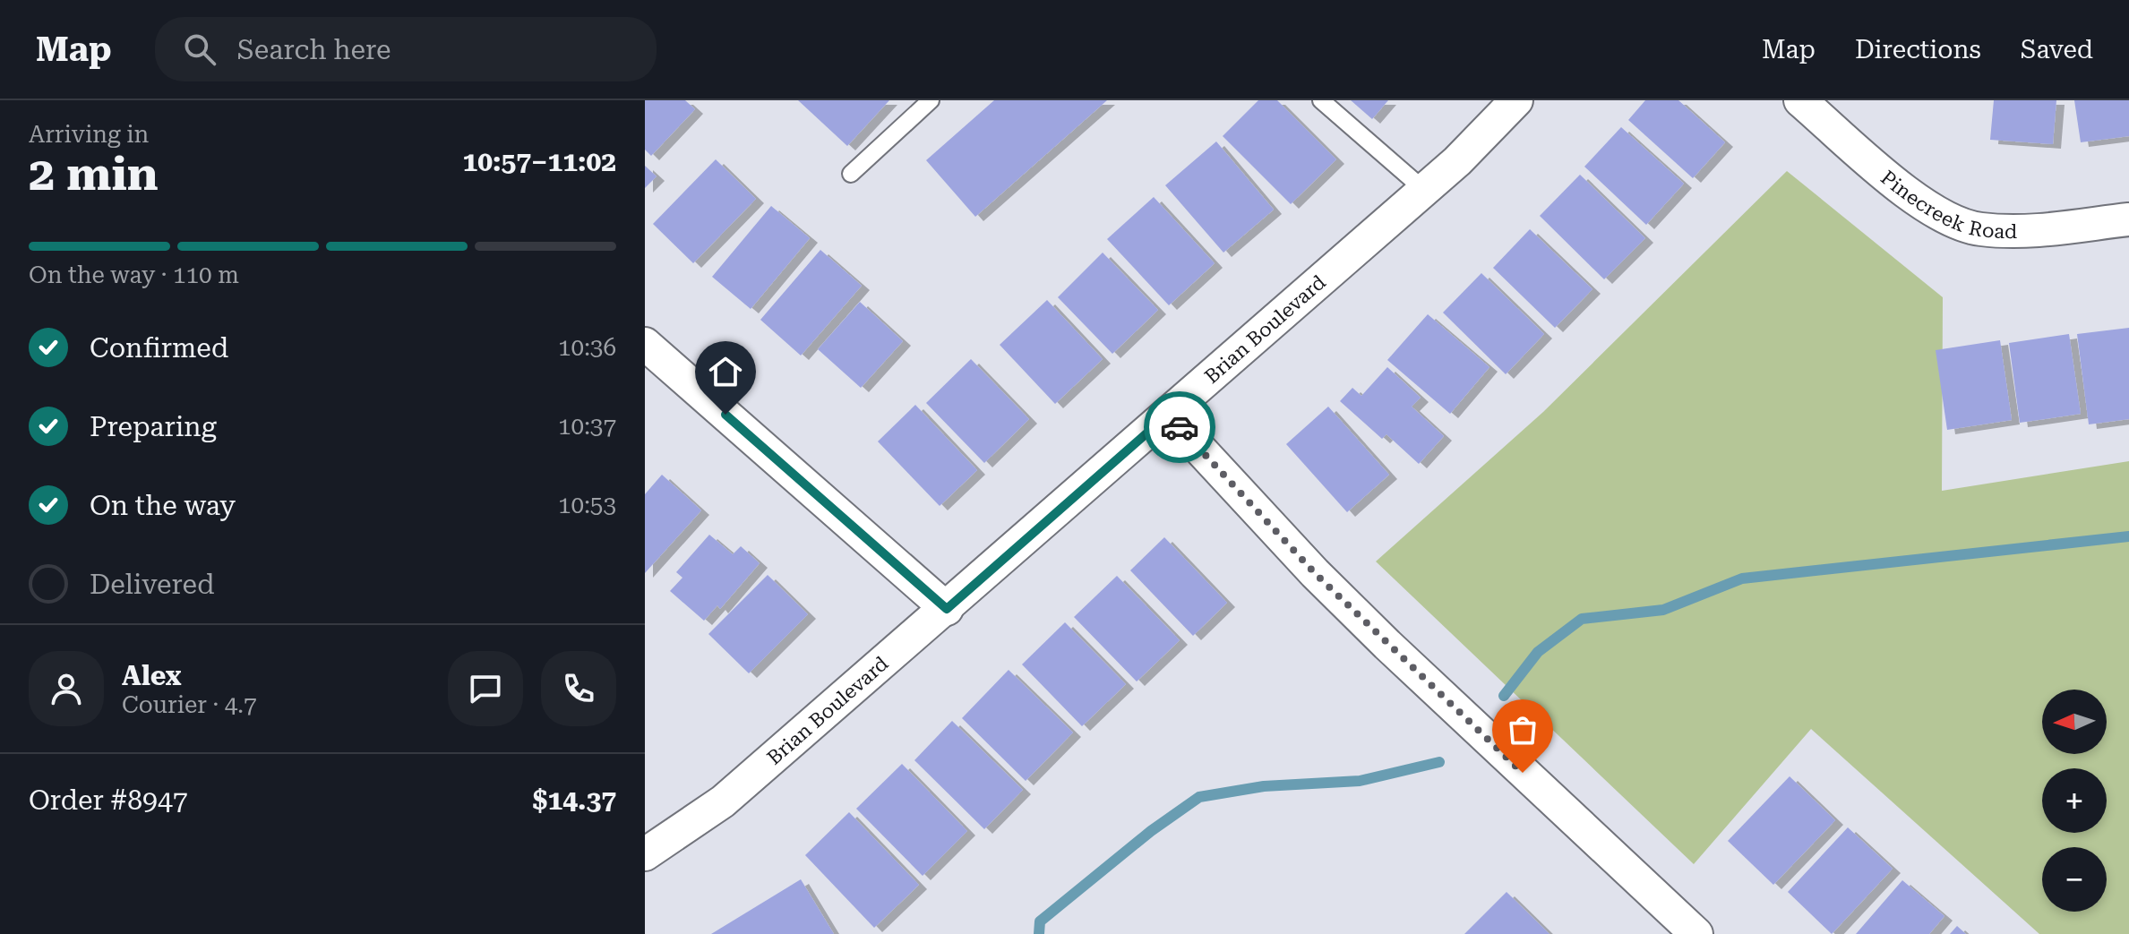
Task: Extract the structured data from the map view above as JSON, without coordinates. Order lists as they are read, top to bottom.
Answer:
{
  "streets": {
    "street": ["Pinecreek Road", "Brian Boulevard"]
  },
  "north": "left",
  "page": {
    "header": "Map",
    "search": "Search here",
    "nav": ["Map", "Directions", "Saved"],
    "heading": ["2 min", "Arriving in", "10:57–11:02"],
    "panel": [
      "Alex",
      "Courier · 4.7",
      "Order #8947",
      "$14.37"
    ],
    "bar": "On the way · 110 m",
    "list": [
      ["Confirmed", "10:36"],
      ["Preparing", "10:37"],
      ["On the way", "10:53"],
      "Delivered"
    ],
    "map_buttons": ["+", "−"]
  }
}
